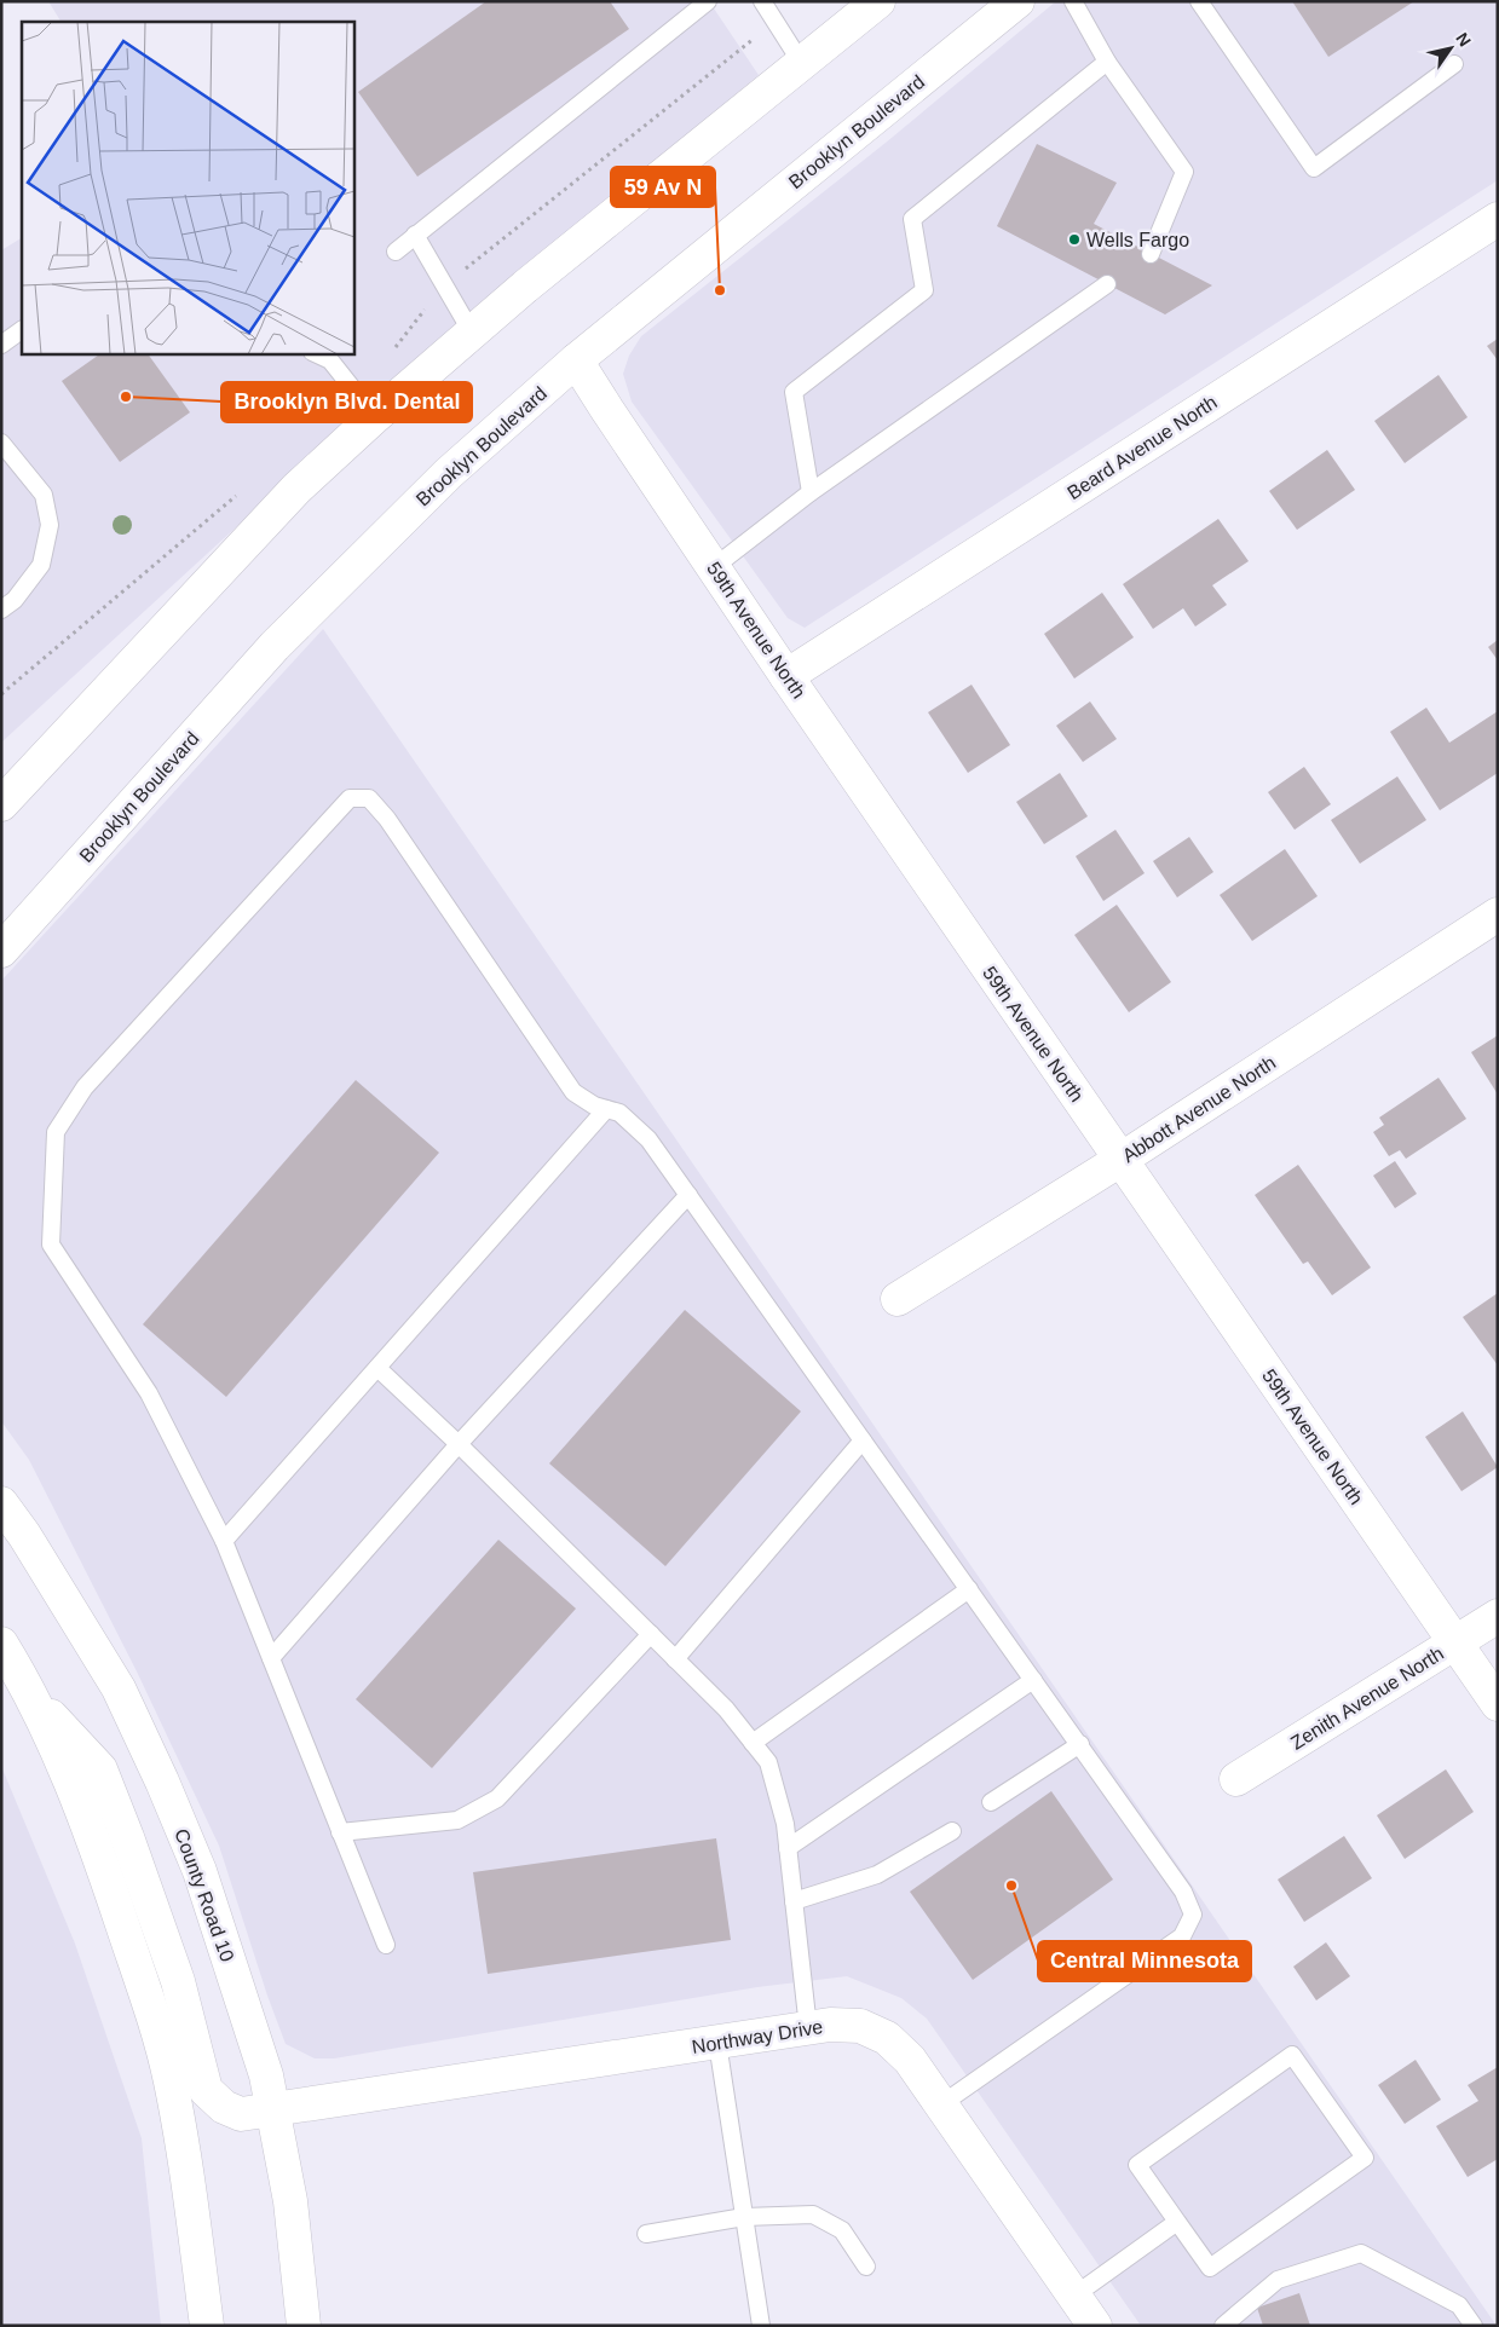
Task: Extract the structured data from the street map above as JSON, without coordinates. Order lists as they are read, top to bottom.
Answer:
{
  "streets": {
    "main road": [
      "Brooklyn Boulevard",
      "Beard Avenue North",
      "59th Avenue North",
      "Abbott Avenue North",
      "Zenith Avenue North",
      "County Road 10",
      "Northway Drive"
    ]
  },
  "crossings": [
    ["Brooklyn Boulevard", "59th Avenue North"],
    ["Beard Avenue North", "59th Avenue North"],
    ["59th Avenue North", "Abbott Avenue North"],
    ["59th Avenue North", "Zenith Avenue North"],
    ["County Road 10", "Northway Drive"]
  ],
  "places": [
    "Wells Fargo",
    "59 Av N",
    "Brooklyn Blvd. Dental",
    "Central Minnesota"
  ],
  "north": "top right"
}
